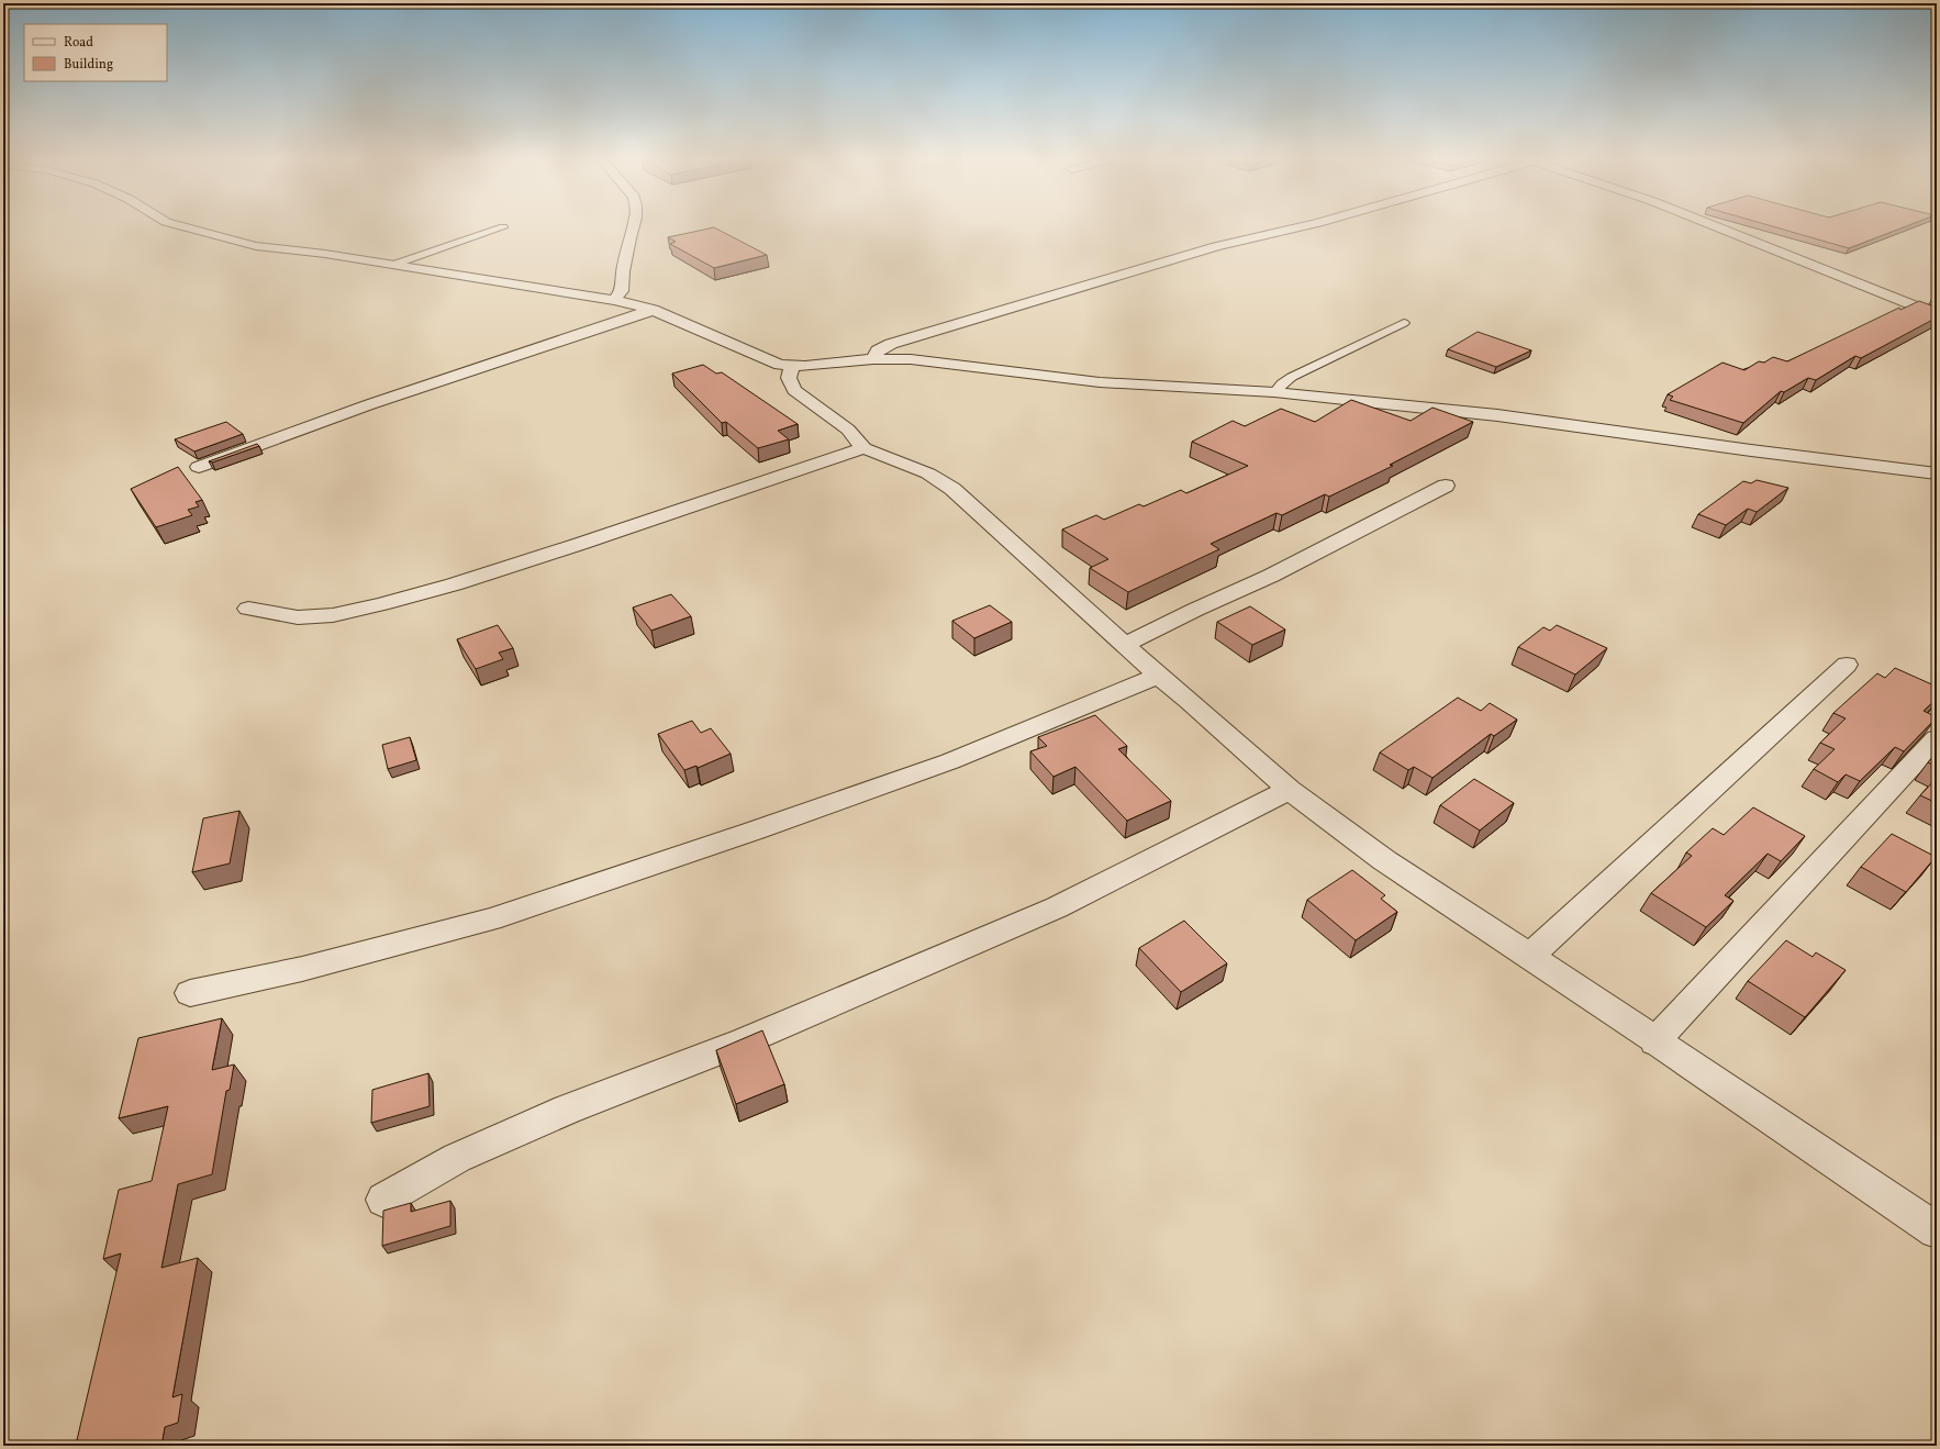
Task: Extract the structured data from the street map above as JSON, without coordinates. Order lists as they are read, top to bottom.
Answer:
{
  "legend": ["Road", "Building"]
}
